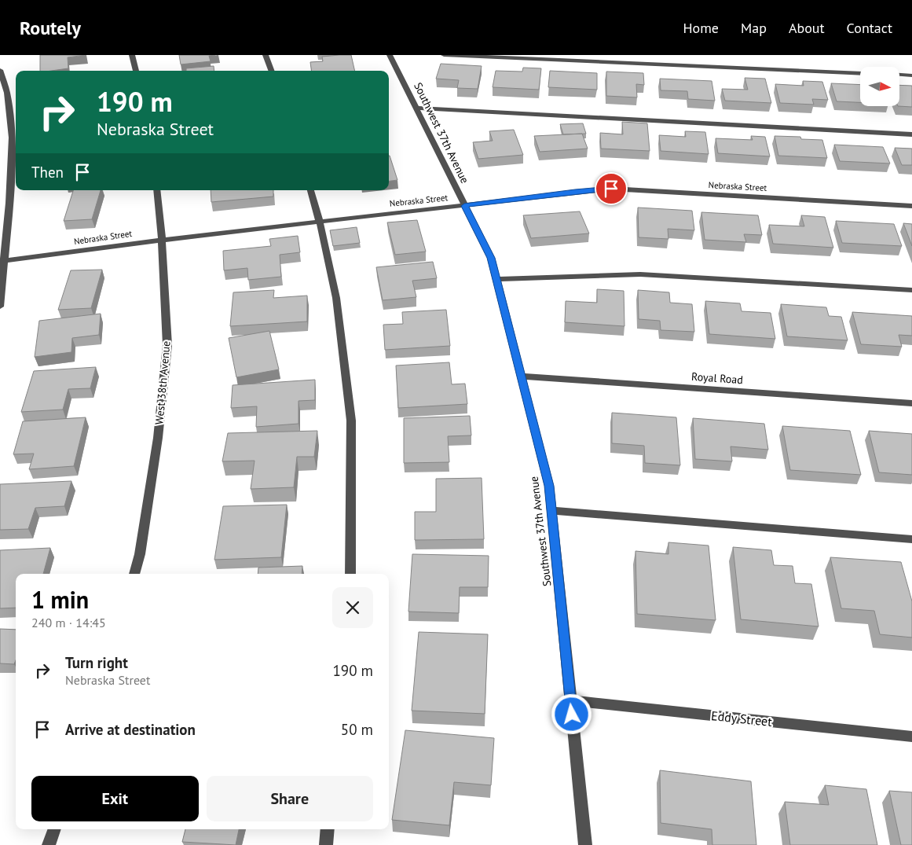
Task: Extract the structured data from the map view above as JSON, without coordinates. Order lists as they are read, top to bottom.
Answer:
{
  "streets": {
    "street": [
      "Southwest 37th Avenue",
      "Nebraska Street",
      "Royal Road",
      "West 38th Avenue",
      "Eddy Street"
    ]
  },
  "crossings": [
    ["Southwest 37th Avenue", "Nebraska Street"],
    ["Southwest 37th Avenue", "Royal Road"],
    ["Southwest 37th Avenue", "Eddy Street"],
    ["Nebraska Street", "West 38th Avenue"]
  ],
  "north": "right",
  "page": {
    "header": "Routely",
    "nav": [
      "Home",
      "Map",
      "About",
      "Contact"
    ],
    "turn": ["190 m", "Nebraska Street"],
    "then": "Then",
    "heading": ["1 min", "240 m · 14:45"],
    "list": [
      {
        "name": "Turn right",
        "note": "Nebraska Street",
        "value": "190 m"
      },
      {
        "name": "Arrive at destination",
        "value": "50 m"
      }
    ],
    "buttons": ["Exit", "Share"]
  }
}
